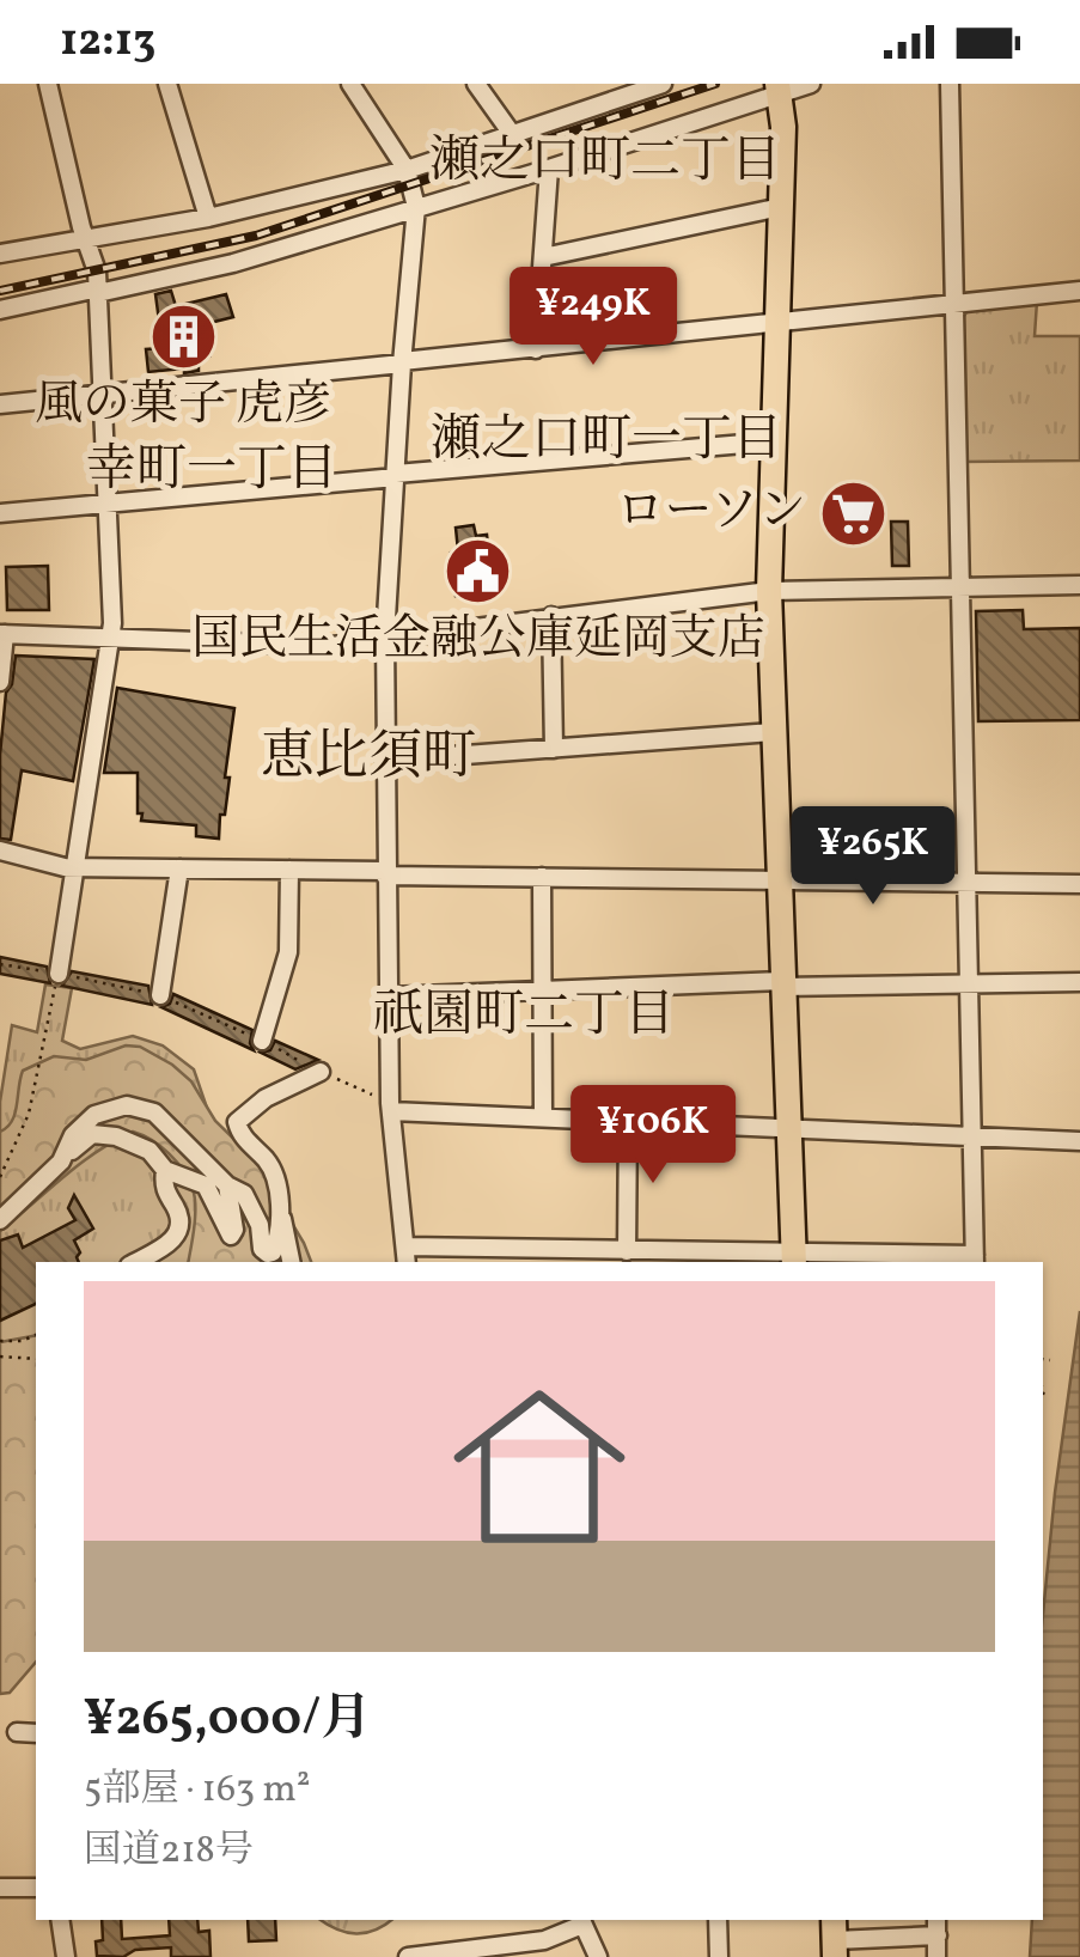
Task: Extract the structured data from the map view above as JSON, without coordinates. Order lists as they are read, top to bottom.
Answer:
{
  "districts": [
    "瀬之口町二丁目",
    "瀬之口町一丁目",
    "幸町一丁目",
    "恵比須町",
    "祇園町二丁目"
  ],
  "places": {
    "building": ["風の菓子 虎彦"],
    "supermarket": ["ローソン"],
    "public building": ["国民生活金融公庫延岡支店"]
  },
  "page": {
    "status": "12:13",
    "price": ["¥249K", "¥265K", "¥106K"],
    "list": [
      {
        "name": "¥265,000/月",
        "note": "5部屋 · 163 m² · 国道218号"
      }
    ]
  }
}
